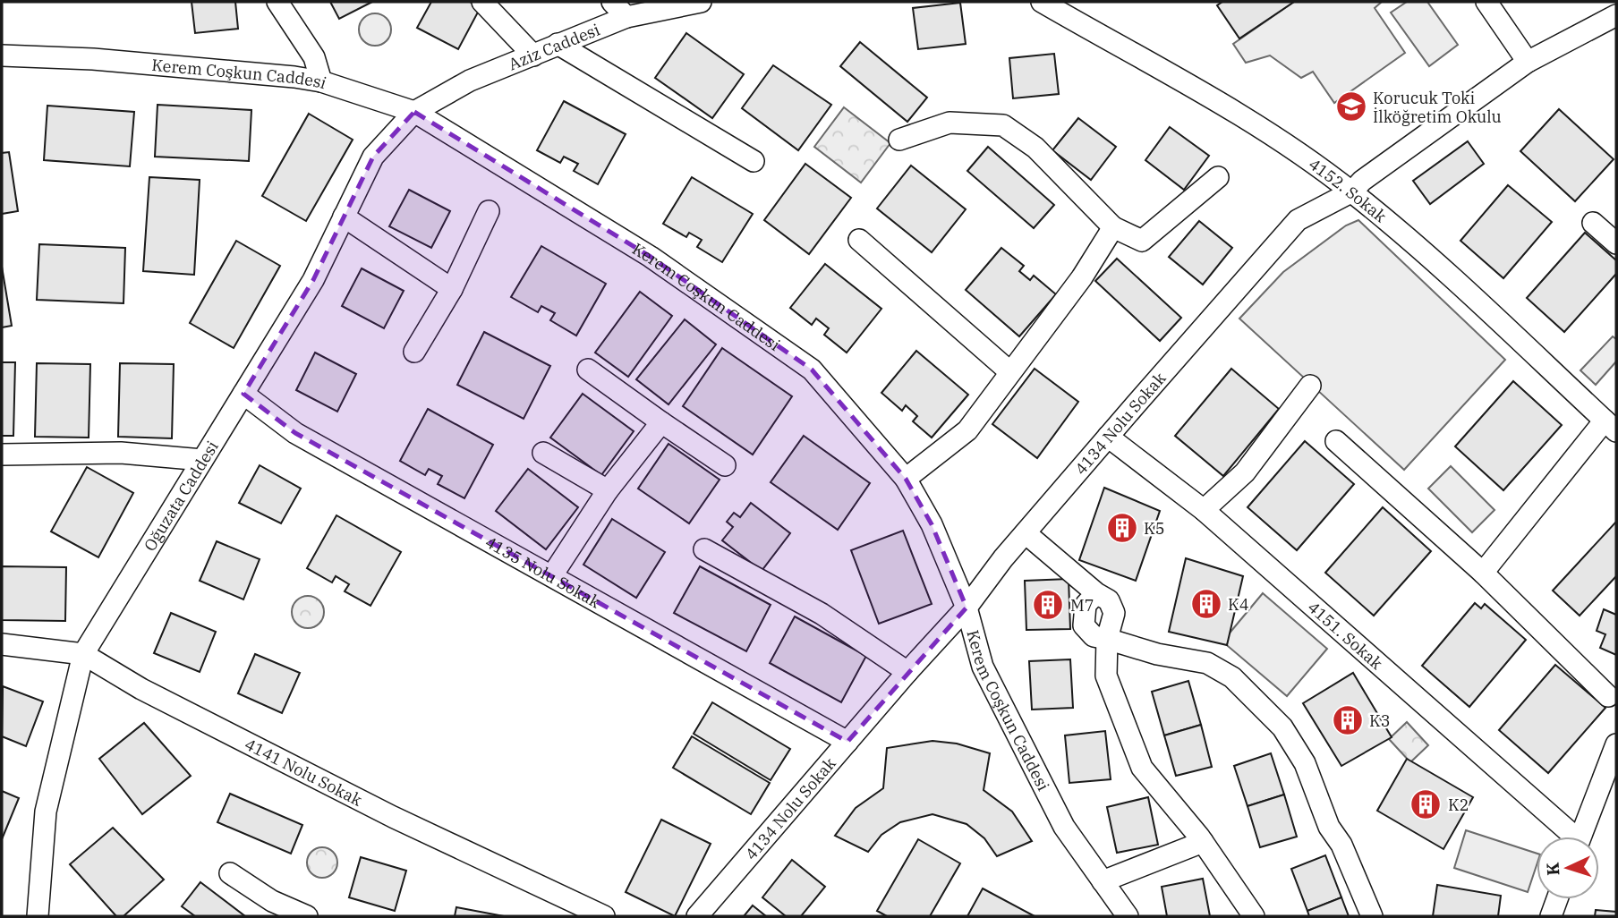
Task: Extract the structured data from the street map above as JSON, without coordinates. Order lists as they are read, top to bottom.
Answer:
{
  "streets": {
    "street": [
      "Aziz Caddesi",
      "Kerem Coşkun Caddesi",
      "4152. Sokak",
      "4134 Nolu Sokak",
      "Oğuzata Caddesi",
      "4135 Nolu Sokak",
      "4151. Sokak",
      "4141 Nolu Sokak"
    ]
  },
  "crossings": [
    ["Aziz Caddesi", "Kerem Coşkun Caddesi"],
    ["Aziz Caddesi", "Oğuzata Caddesi"],
    ["Kerem Coşkun Caddesi", "4134 Nolu Sokak"],
    ["Kerem Coşkun Caddesi", "Oğuzata Caddesi"],
    ["4152. Sokak", "4134 Nolu Sokak"],
    ["4134 Nolu Sokak", "4135 Nolu Sokak"],
    ["4134 Nolu Sokak", "4151. Sokak"],
    ["Oğuzata Caddesi", "4135 Nolu Sokak"],
    ["Oğuzata Caddesi", "4141 Nolu Sokak"]
  ],
  "places": {
    "school or university": ["Korucuk Toki İlköğretim Okulu"],
    "building": [
      "K5",
      "K4",
      "M7",
      "K3",
      "K2"
    ]
  },
  "north": "left"
}
